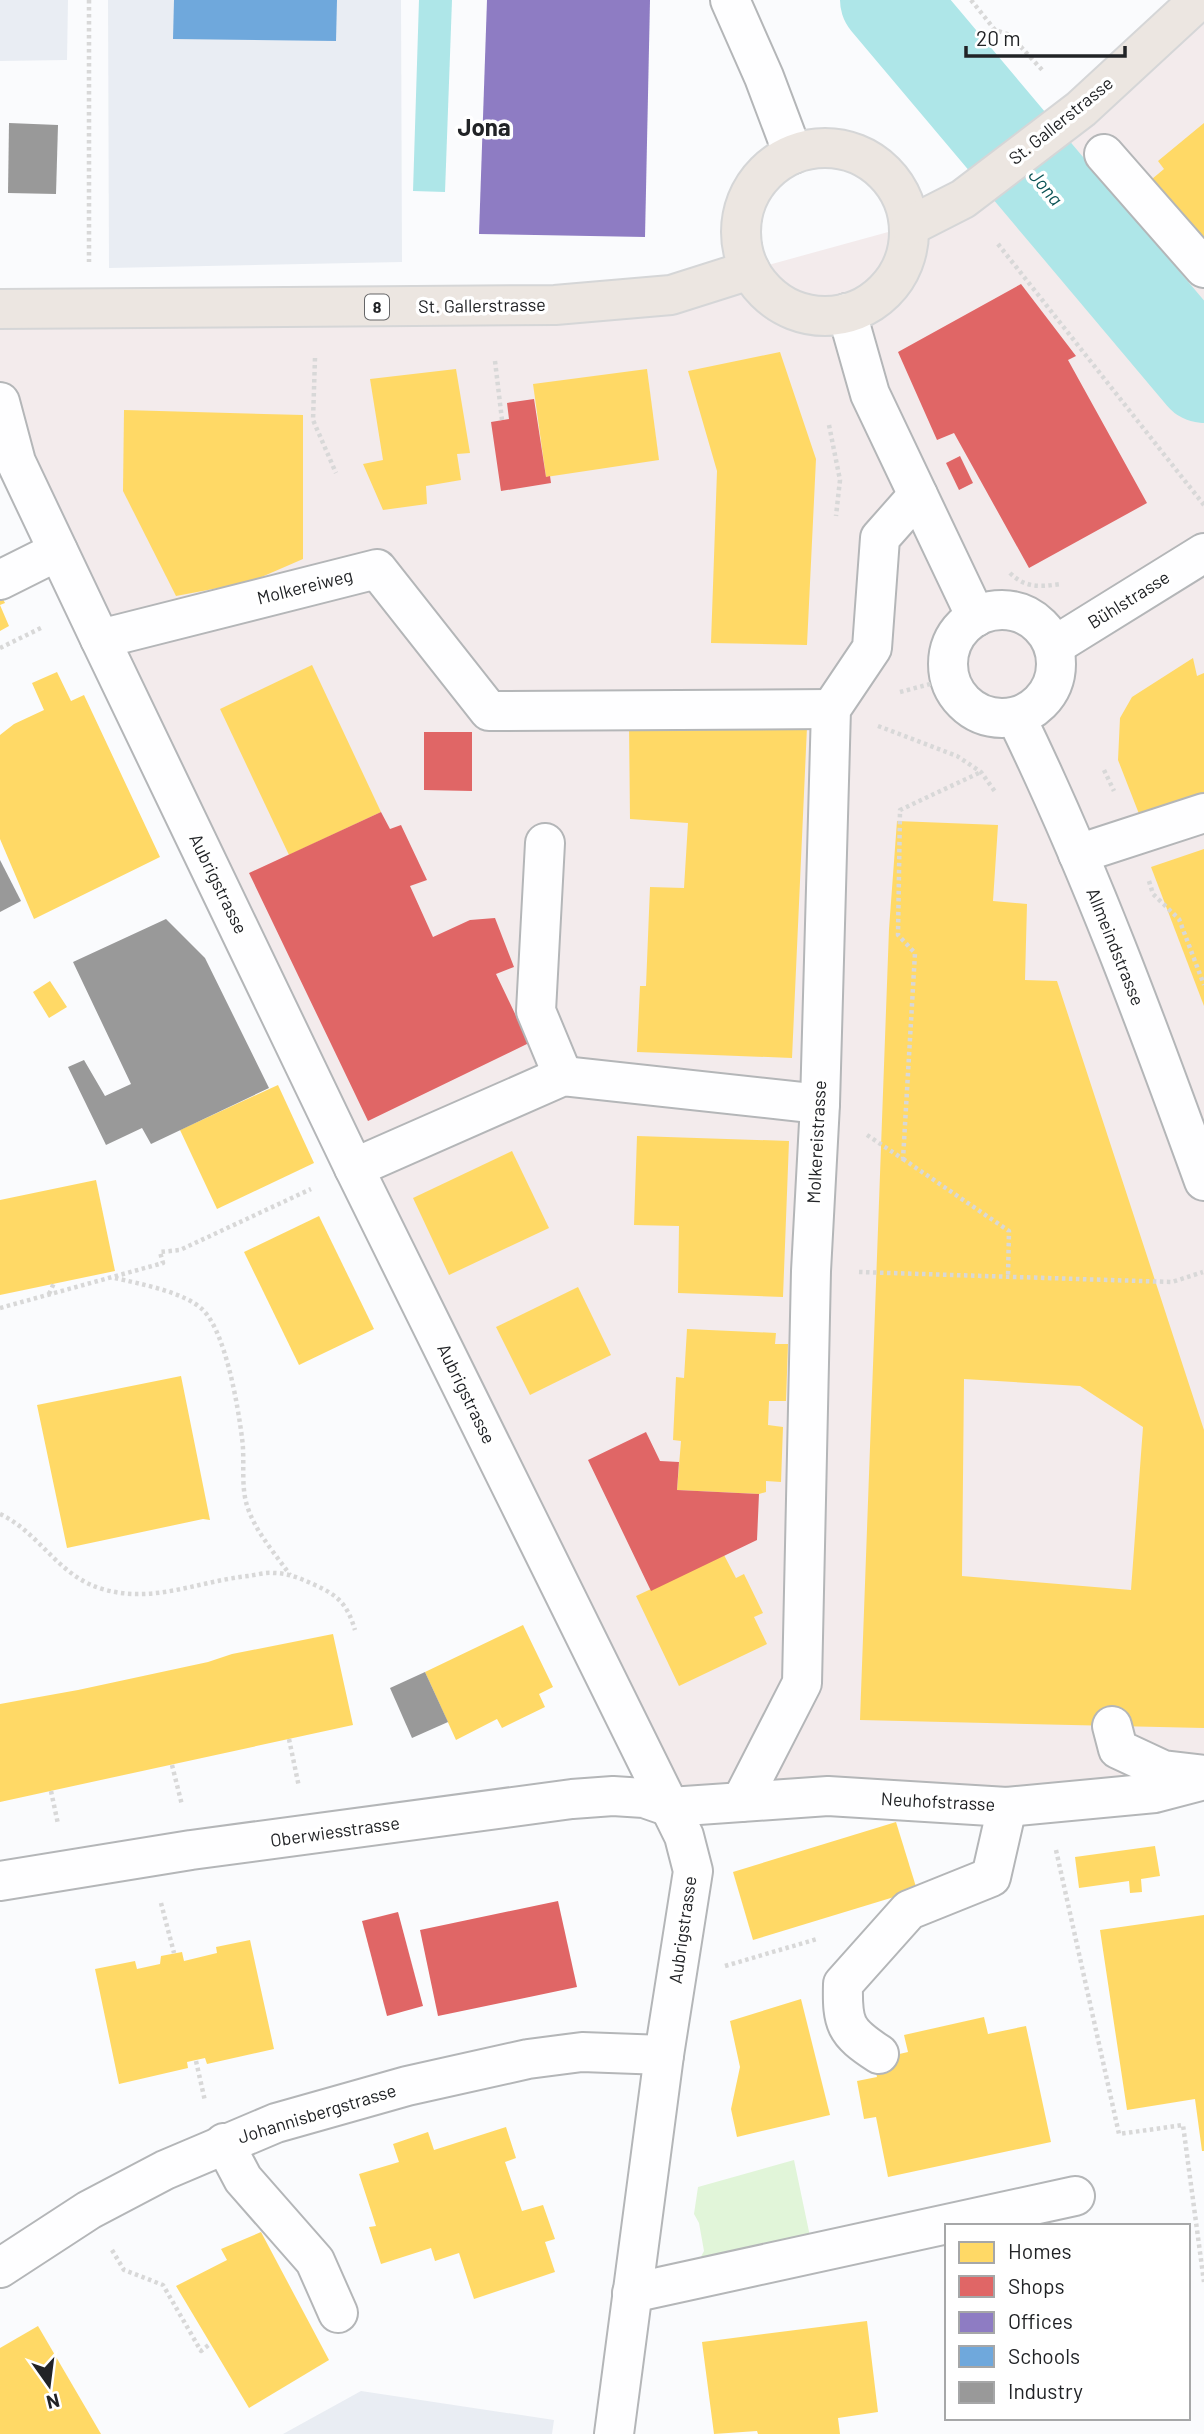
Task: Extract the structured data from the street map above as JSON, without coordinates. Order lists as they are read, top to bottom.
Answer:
{
  "streets": {
    "main road": ["St. Gallerstrasse", "8"],
    "street": [
      "Molkereiweg",
      "Bühlstrasse",
      "Aubrigstrasse",
      "Allmeindstrasse",
      "Molkereistrasse",
      "Neuhofstrasse",
      "Oberwiesstrasse",
      "Johannisbergstrasse"
    ]
  },
  "crossings": [
    ["Molkereiweg", "Aubrigstrasse"],
    ["Molkereiweg", "Molkereistrasse"],
    ["Bühlstrasse", "Allmeindstrasse"],
    ["Aubrigstrasse", "Neuhofstrasse"],
    ["Aubrigstrasse", "Oberwiesstrasse"],
    ["Aubrigstrasse", "Johannisbergstrasse"],
    ["Molkereistrasse", "Neuhofstrasse"],
    ["Neuhofstrasse", "Oberwiesstrasse"]
  ],
  "districts": ["Jona"],
  "water": ["Jona"],
  "legend": [
    "Homes",
    "Shops",
    "Offices",
    "Schools",
    "Industry"
  ],
  "scale_bar": "20 m",
  "north": "bottom"
}
